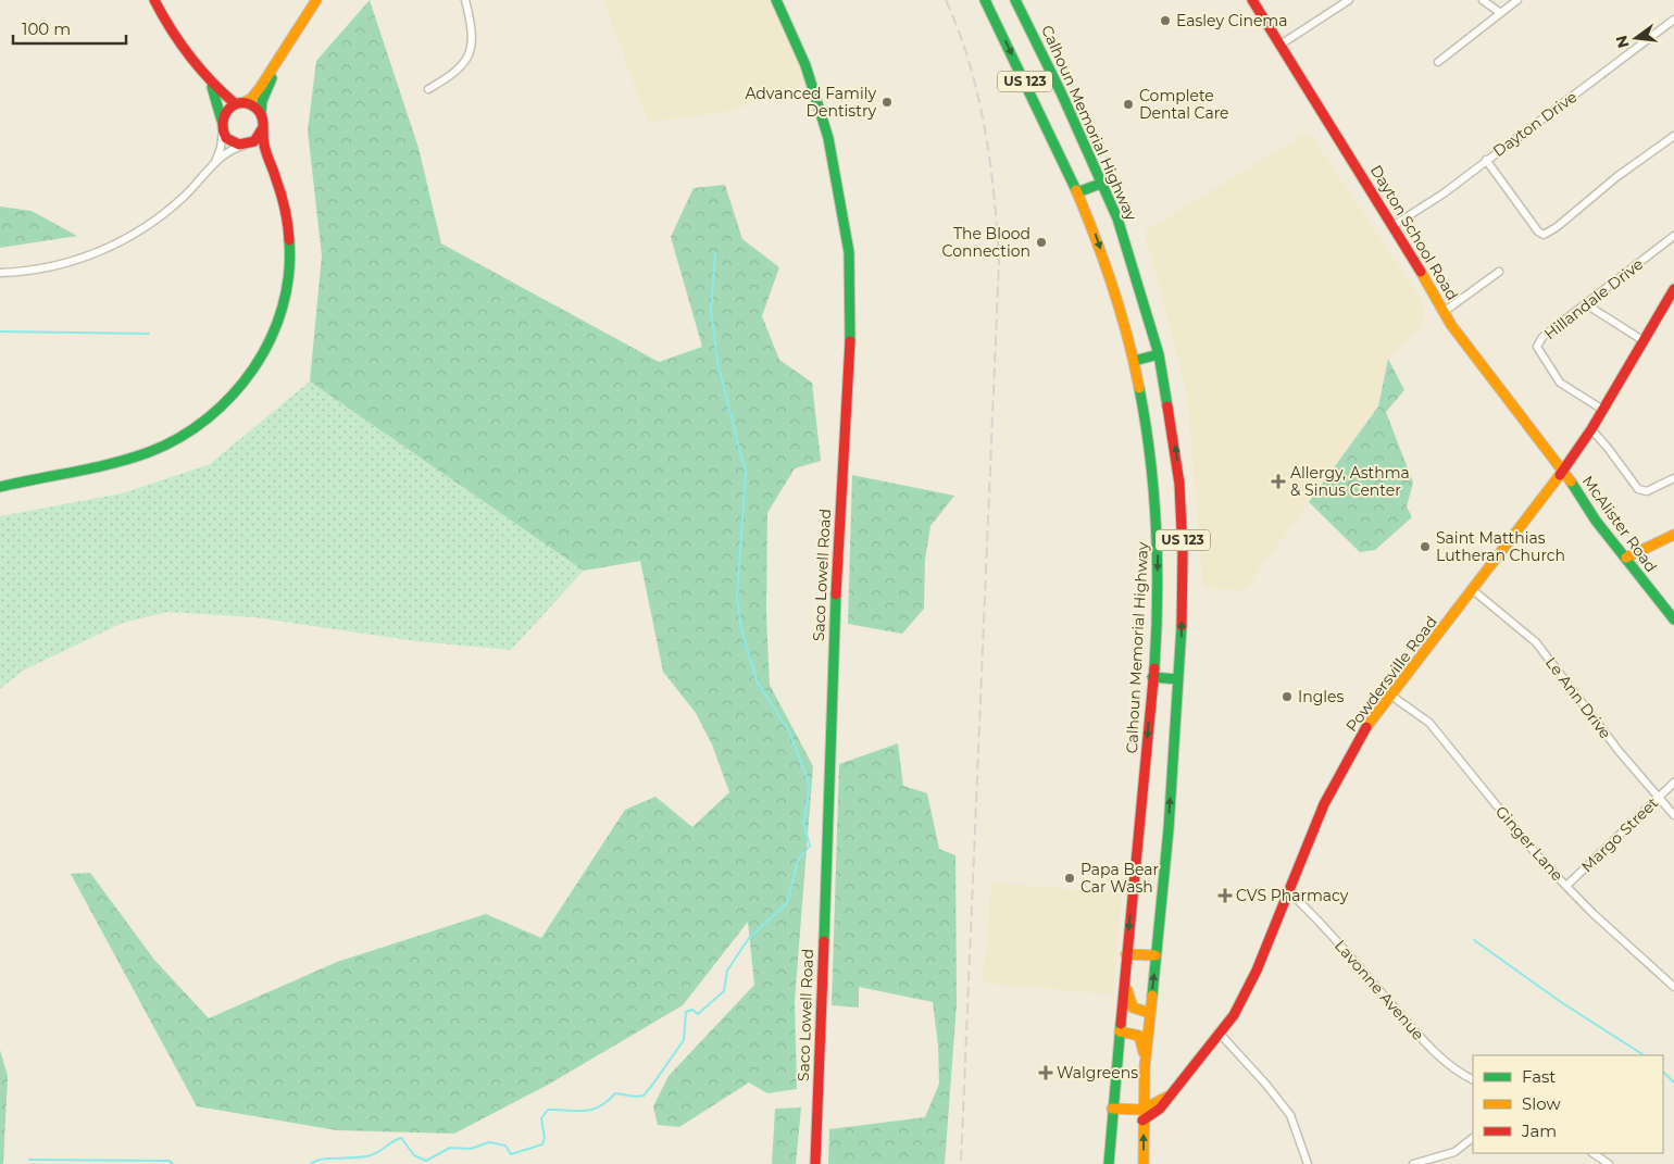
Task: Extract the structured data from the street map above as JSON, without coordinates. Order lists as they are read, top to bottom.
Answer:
{
  "streets": {
    "main road": [
      "US 123",
      "Calhoun Memorial Highway",
      "Dayton School Road",
      "McAlister Road",
      "Saco Lowell Road",
      "Powdersville Road"
    ],
    "street": [
      "Dayton Drive",
      "Hillandale Drive",
      "Le Ann Drive",
      "Margo Street",
      "Ginger Lane",
      "Lavonne Avenue"
    ]
  },
  "crossings": [
    ["Calhoun Memorial Highway", "Powdersville Road"],
    ["Dayton Drive", "Dayton School Road"],
    ["Dayton School Road", "McAlister Road"],
    ["Dayton School Road", "Powdersville Road"],
    ["Hillandale Drive", "Powdersville Road"],
    ["McAlister Road", "Powdersville Road"],
    ["Powdersville Road", "Le Ann Drive"],
    ["Powdersville Road", "Ginger Lane"],
    ["Powdersville Road", "Lavonne Avenue"],
    ["Le Ann Drive", "Margo Street"],
    ["Margo Street", "Ginger Lane"]
  ],
  "places": {
    "other": [
      "Easley Cinema",
      "Advanced Family Dentistry",
      "Complete Dental Care",
      "The Blood Connection",
      "Saint Matthias Lutheran Church",
      "Ingles",
      "Papa Bear Car Wash"
    ],
    "health": ["Allergy, Asthma & Sinus Center", "CVS Pharmacy", "Walgreens"]
  },
  "legend": ["Fast", "Slow", "Jam"],
  "scale_bar": "100 m",
  "north": "left"
}
